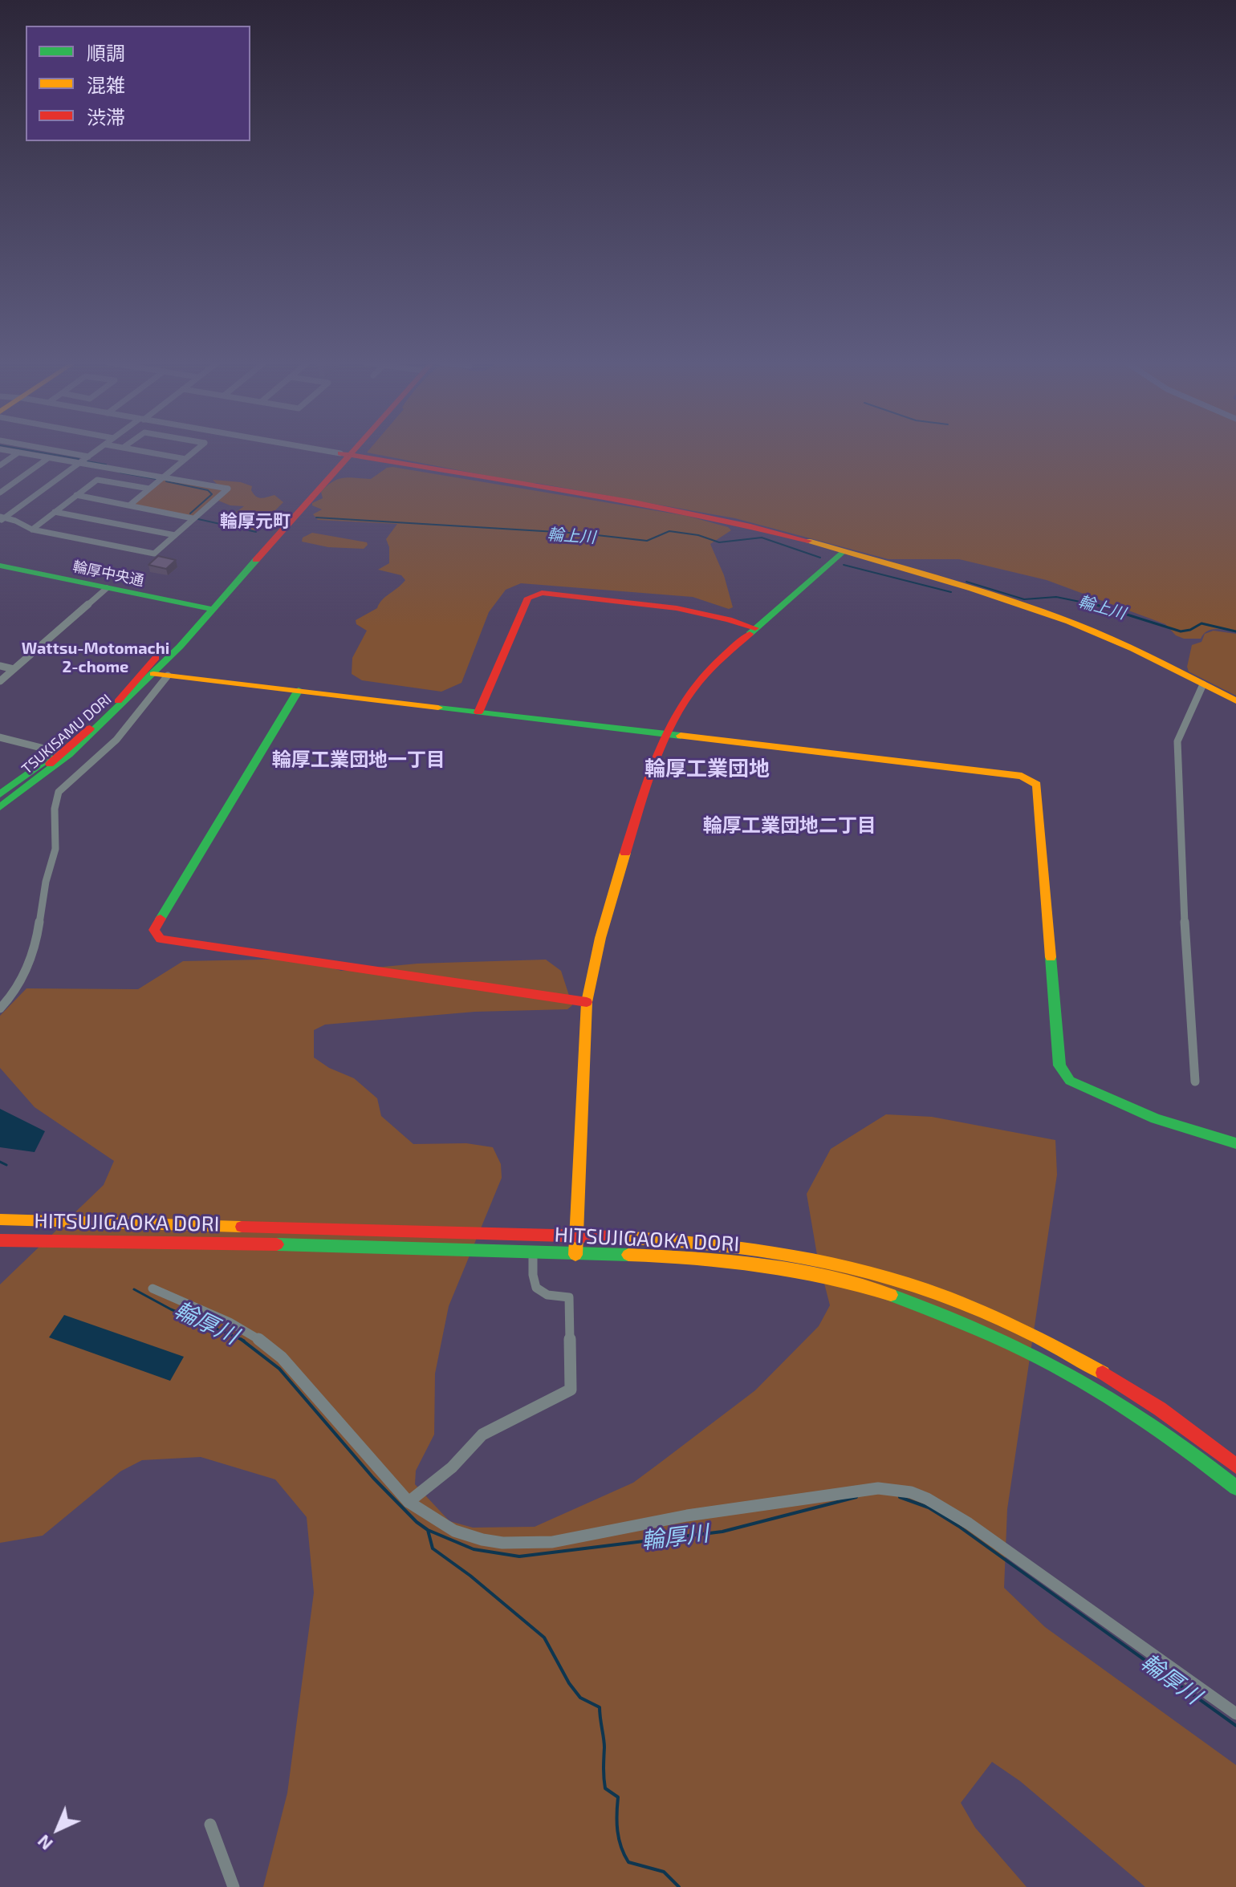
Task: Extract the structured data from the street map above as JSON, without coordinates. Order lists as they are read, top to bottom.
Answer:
{
  "streets": {
    "main road": ["輪厚中央通", "TSUKISAMU DORI", "HITSUJIGAOKA DORI"]
  },
  "crossings": [
    ["輪厚中央通", "TSUKISAMU DORI"]
  ],
  "districts": [
    "輪厚元町",
    "Wattsu-Motomachi 2-chome",
    "輪厚工業団地一丁目",
    "輪厚工業団地",
    "輪厚工業団地二丁目"
  ],
  "water": ["輪上川", "輪厚川"],
  "legend": ["順調", "混雑", "渋滞"],
  "north": "bottom left"
}
